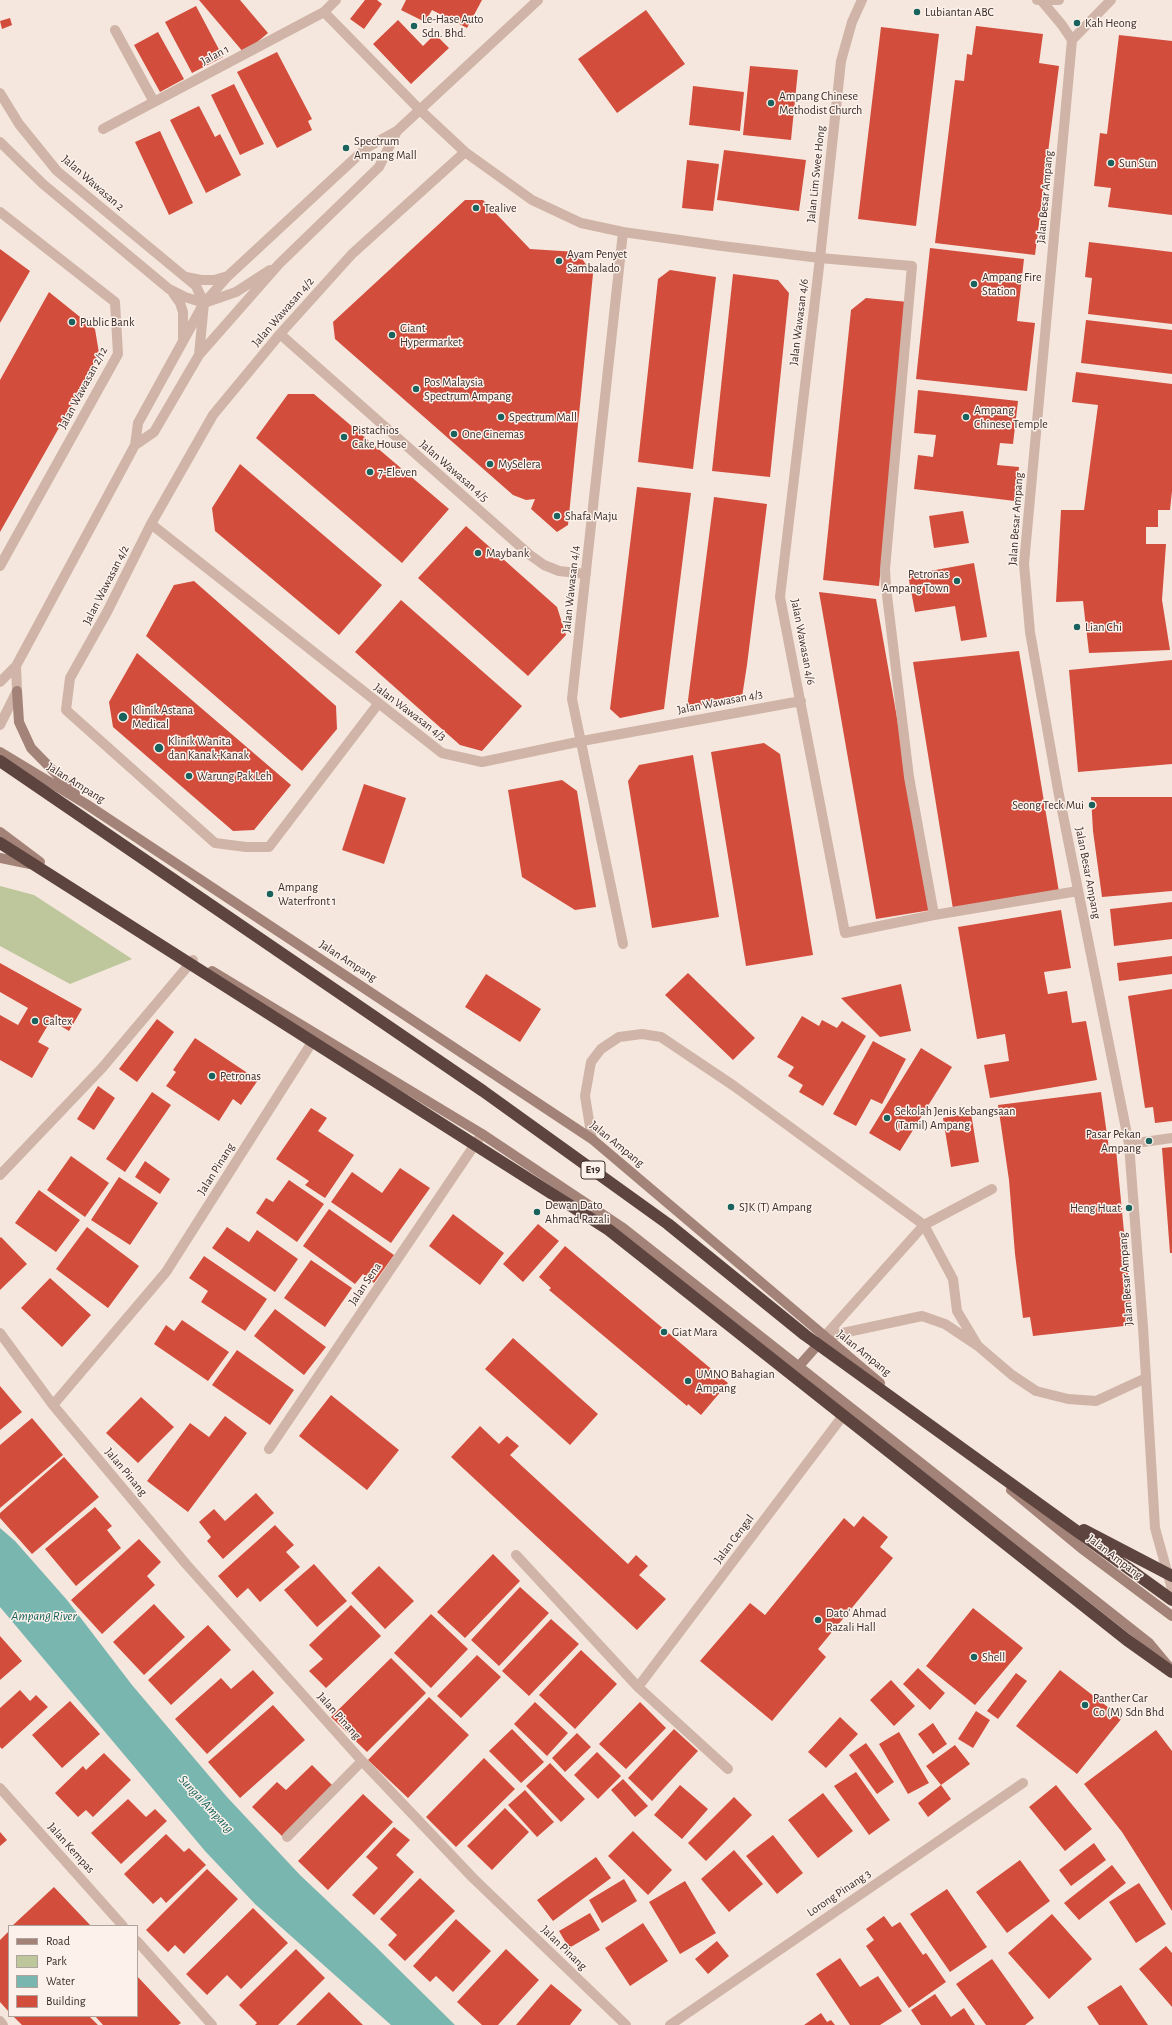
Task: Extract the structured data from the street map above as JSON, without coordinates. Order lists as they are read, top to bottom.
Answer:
{
  "streets": {
    "highway": ["E19"],
    "main road": ["Jalan Ampang"],
    "street": [
      "Jalan 1",
      "Jalan Lim Swee Hong",
      "Jalan Wawasan 2",
      "Jalan Besar Ampang",
      "Jalan Wawasan 4/2",
      "Jalan Wawasan 4/6",
      "Jalan Wawasan 2/12",
      "Jalan Wawasan 4/5",
      "Jalan Wawasan 4/4",
      "Jalan Wawasan 4/3",
      "Jalan Pinang",
      "Jalan Sena",
      "Jalan Cengal",
      "Jalan Kempas",
      "Lorong Pinang 3"
    ]
  },
  "crossings": [
    ["Jalan Lim Swee Hong", "Jalan Wawasan 4/6"],
    ["Jalan Wawasan 4/2", "Jalan Wawasan 4/5"],
    ["Jalan Wawasan 4/2", "Jalan Wawasan 4/3"],
    ["Jalan Wawasan 4/6", "Jalan Wawasan 4/3"],
    ["Jalan Wawasan 4/5", "Jalan Wawasan 4/4"],
    ["Jalan Wawasan 4/4", "Jalan Wawasan 4/3"]
  ],
  "water": ["Ampang River", "Sungai Ampang"],
  "places": [
    "Lubiantan ABC",
    "Kah Heong",
    "Le-Hase Auto Sdn. Bhd.",
    "Ampang Chinese Methodist Church",
    "Spectrum Ampang Mall",
    "Sun Sun",
    "Tealive",
    "Ayam Penyet Sambalado",
    "Ampang Fire Station",
    "Public Bank",
    "Giant Hypermarket",
    "Pos Malaysia Spectrum Ampang",
    "Spectrum Mall",
    "Ampang Chinese Temple",
    "One Cinemas",
    "Pistachios Cake House",
    "MySelera",
    "7-Eleven",
    "Shafa Maju",
    "Maybank",
    "Petronas Ampang Town",
    "Lian Chi",
    "Klinik Astana Medical",
    "Klinik Wanita dan Kanak-Kanak",
    "Warung Pak Leh",
    "Seong Teck Mui",
    "Ampang Waterfront 1",
    "Caltex",
    "Petronas",
    "Sekolah Jenis Kebangsaan (Tamil) Ampang",
    "Pasar Pekan Ampang",
    "SJK (T) Ampang",
    "Heng Huat",
    "Dewan Dato Ahmad Razali",
    "Giat Mara",
    "UMNO Bahagian Ampang",
    "Dato' Ahmad Razali Hall",
    "Shell",
    "Panther Car Co (M) Sdn Bhd"
  ],
  "legend": [
    "Road",
    "Park",
    "Water",
    "Building"
  ]
}
